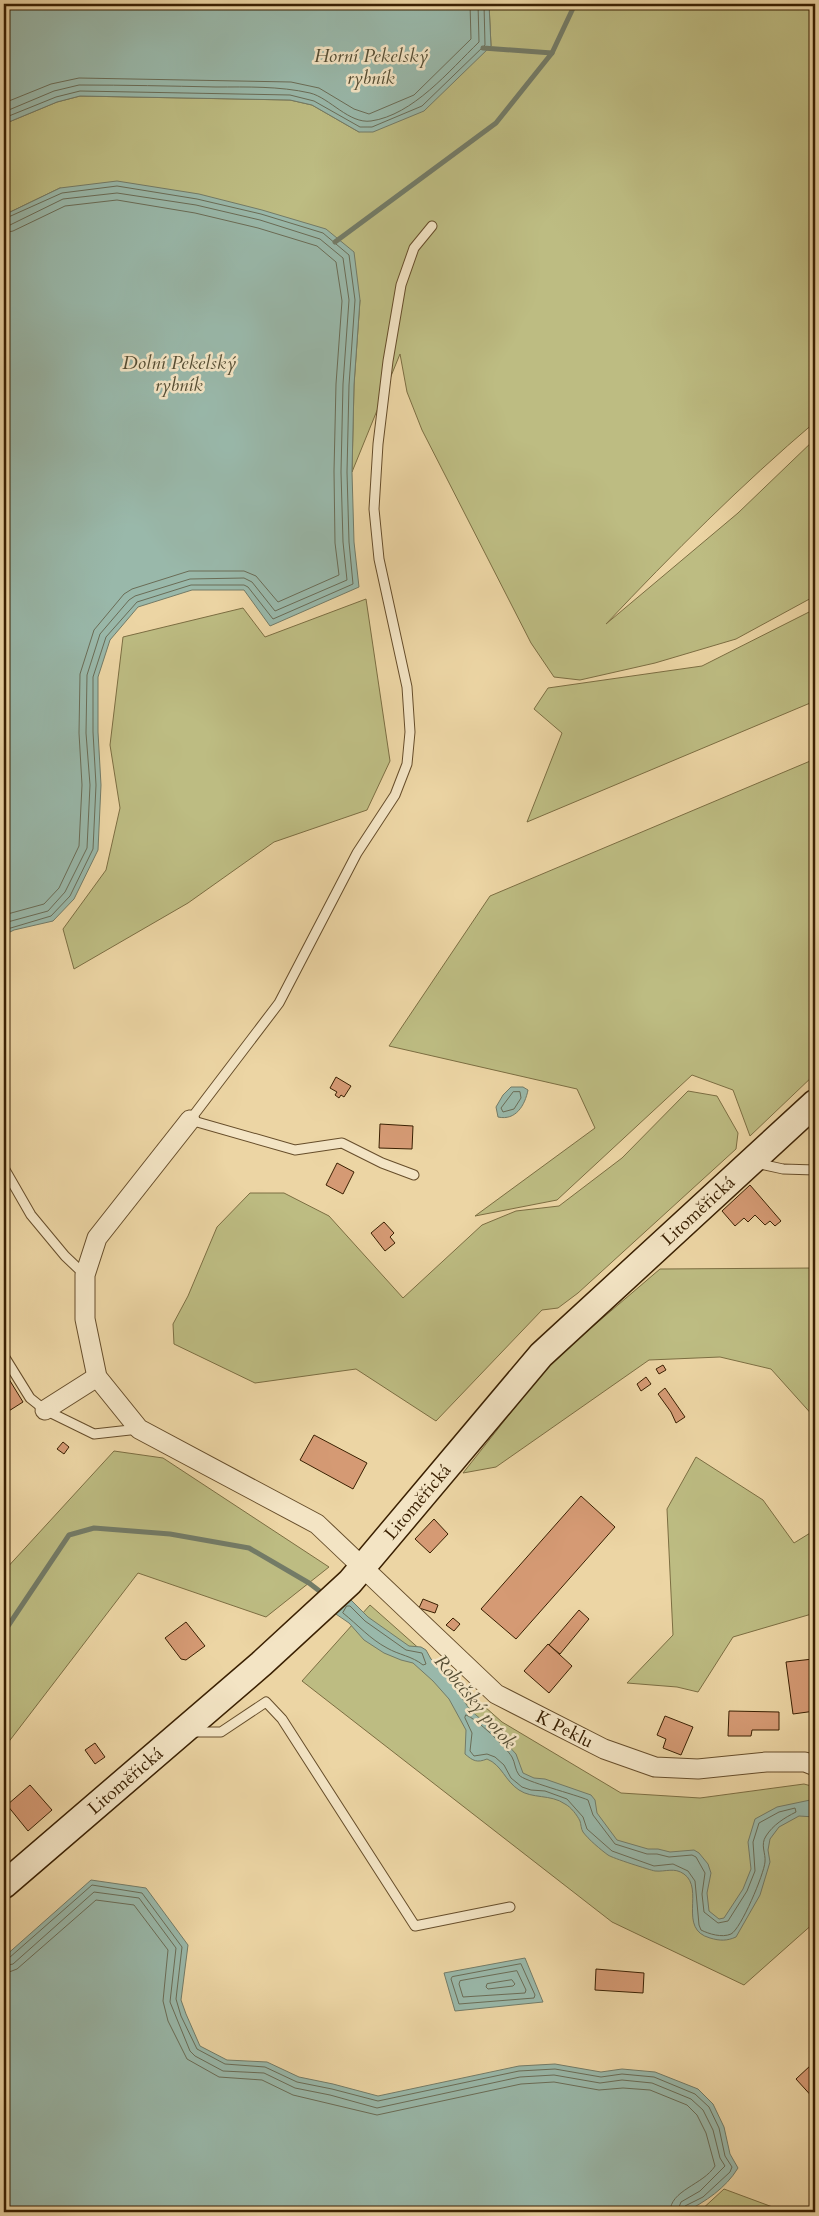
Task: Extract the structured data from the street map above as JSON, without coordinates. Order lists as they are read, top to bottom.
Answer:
{
  "streets": {
    "street": ["Litoměřická", "K Peklu"]
  },
  "crossings": [
    ["Litoměřická", "K Peklu"]
  ],
  "water": ["Horní Pekelský rybník", "Dolní Pekelský rybník", "Robečský potok"]
}
